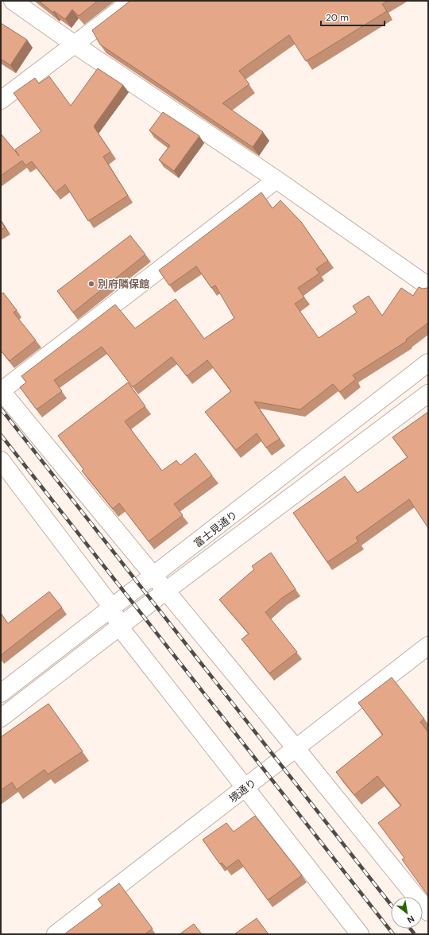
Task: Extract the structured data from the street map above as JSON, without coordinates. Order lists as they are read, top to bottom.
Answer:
{
  "streets": {
    "street": ["富士見通り", "境通り"]
  },
  "places": ["別府隣保館"],
  "scale_bar": "20 m",
  "north": "bottom right"
}
